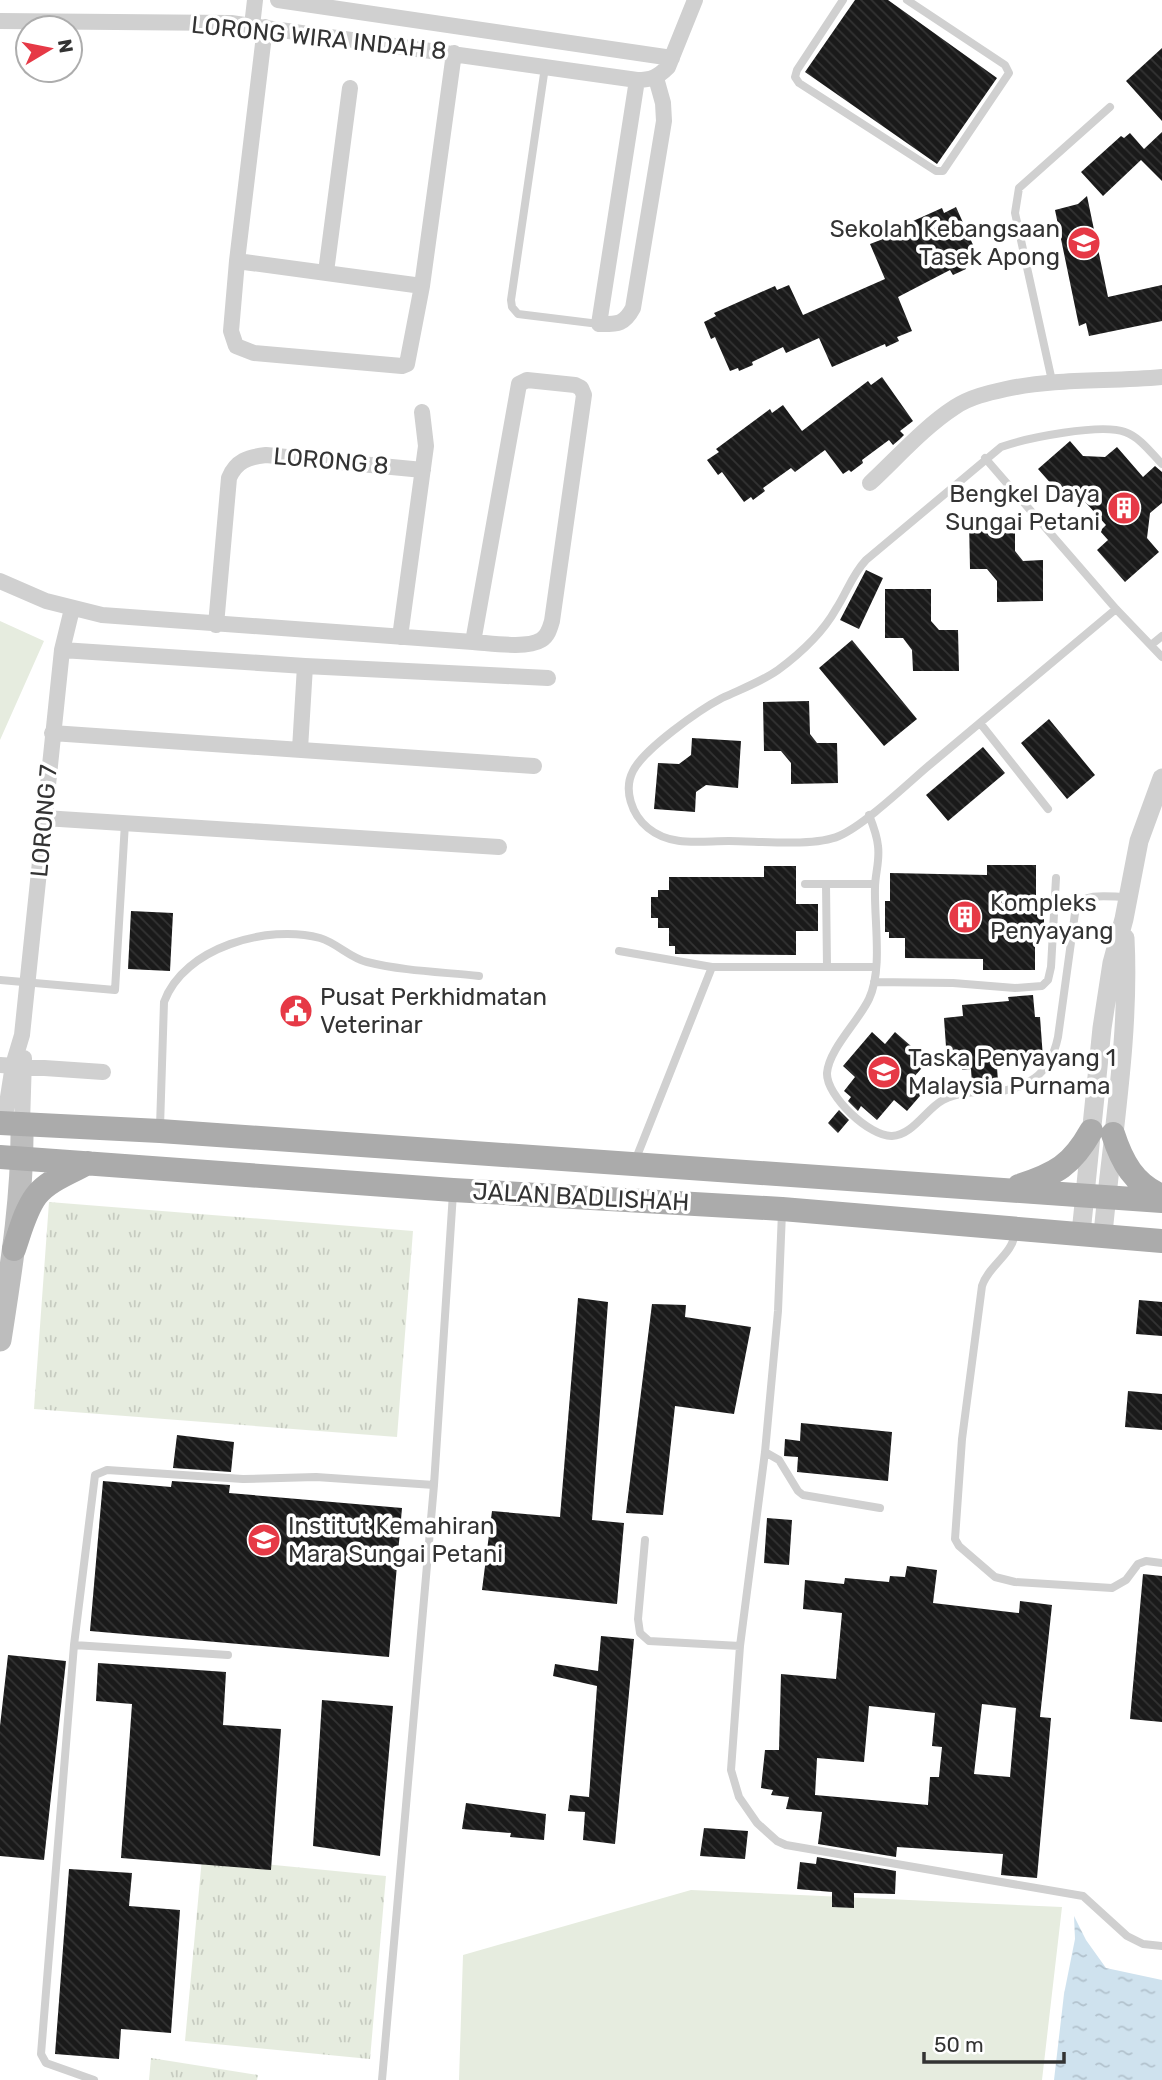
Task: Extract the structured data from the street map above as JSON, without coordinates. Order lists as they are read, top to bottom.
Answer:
{
  "streets": {
    "main road": ["JALAN BADLISHAH"],
    "street": ["LORONG WIRA INDAH 8", "LORONG 8", "LORONG 7"]
  },
  "crossings": [
    ["LORONG 7", "JALAN BADLISHAH"]
  ],
  "places": {
    "school or university": ["Sekolah Kebangsaan Tasek Apong", "Taska Penyayang 1 Malaysia Purnama", "Institut Kemahiran Mara Sungai Petani"],
    "building": ["Bengkel Daya Sungai Petani", "Kompleks Penyayang"],
    "public building": ["Pusat Perkhidmatan Veterinar"]
  },
  "scale_bar": "50 m",
  "north": "right"
}
